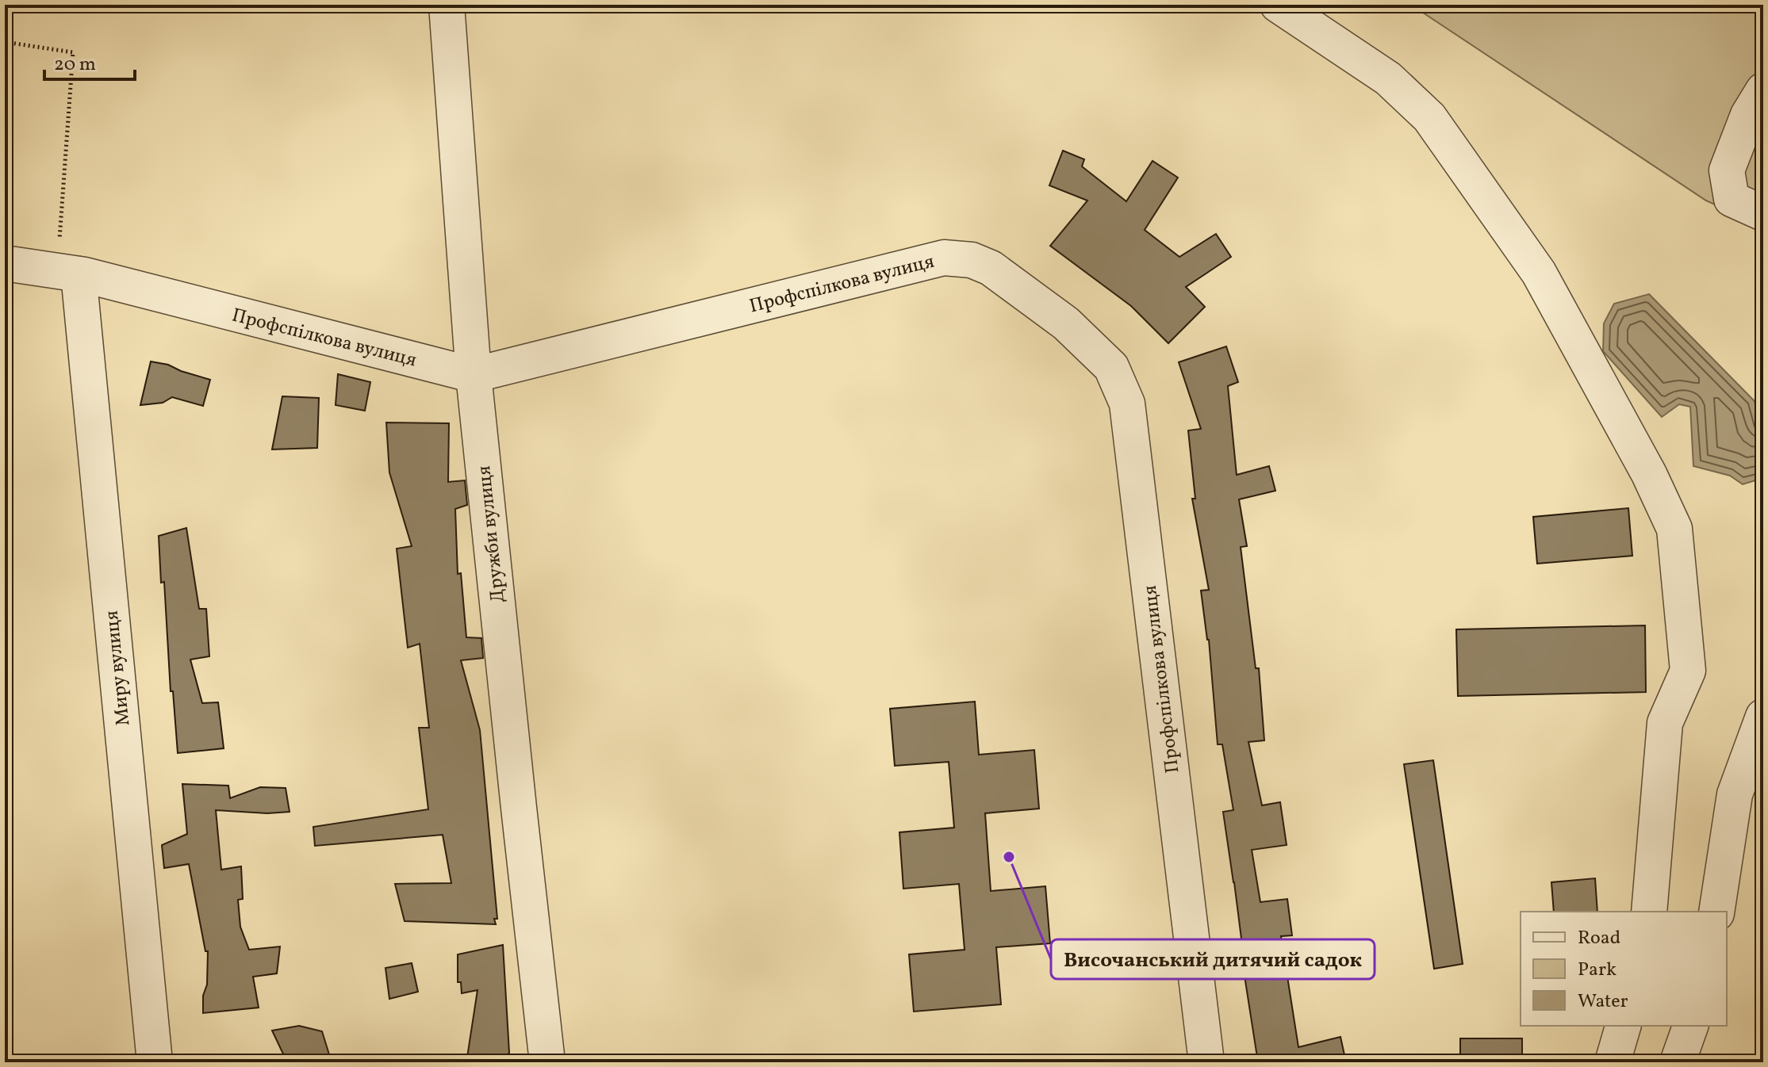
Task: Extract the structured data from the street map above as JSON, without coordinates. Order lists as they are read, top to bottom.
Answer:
{
  "streets": {
    "street": ["Профспілкова вулиця", "Дружби вулиця", "Миру вулиця"]
  },
  "crossings": [
    ["Профспілкова вулиця", "Дружби вулиця"],
    ["Профспілкова вулиця", "Миру вулиця"]
  ],
  "places": ["Височанський дитячий садок"],
  "legend": ["Road", "Park", "Water"],
  "scale_bar": "20 m"
}
